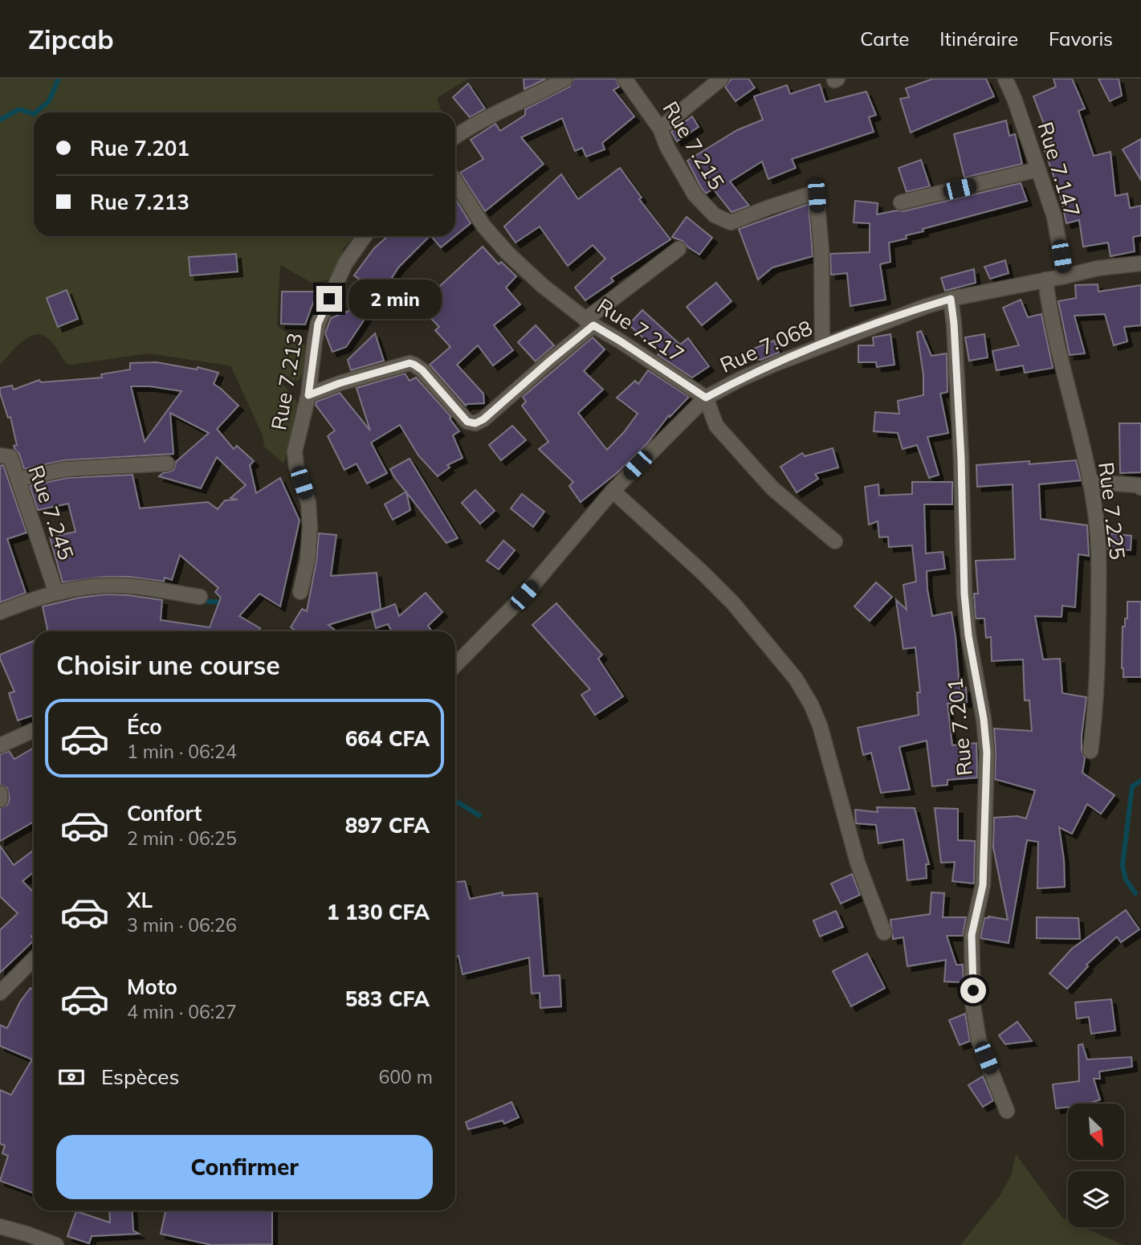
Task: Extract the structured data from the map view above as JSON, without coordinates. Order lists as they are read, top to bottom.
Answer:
{
  "streets": {
    "street": [
      "Rue 7.215",
      "Rue 7.147",
      "Rue 7.217",
      "Rue 7.068",
      "Rue 7.213",
      "Rue 7.225",
      "Rue 7.245",
      "Rue 7.201"
    ]
  },
  "crossings": [
    ["Rue 7.215", "Rue 7.068"],
    ["Rue 7.147", "Rue 7.068"],
    ["Rue 7.217", "Rue 7.068"],
    ["Rue 7.068", "Rue 7.225"],
    ["Rue 7.068", "Rue 7.201"]
  ],
  "north": "bottom right",
  "page": {
    "header": "Zipcab",
    "nav": ["Carte", "Itinéraire", "Favoris"],
    "banner": ["Rue 7.201", "Rue 7.213"],
    "bubble": "2 min",
    "heading": "Choisir une course",
    "list": [
      {
        "name": "Éco",
        "note": "1 min · 06:24",
        "value": "664 CFA"
      },
      {
        "name": "Confort",
        "note": "2 min · 06:25",
        "value": "897 CFA"
      },
      {
        "name": "XL",
        "note": "3 min · 06:26",
        "value": "1 130 CFA"
      },
      {
        "name": "Moto",
        "note": "4 min · 06:27",
        "value": "583 CFA"
      }
    ],
    "pay": ["Espèces", "600 m"],
    "buttons": "Confirmer"
  }
}
